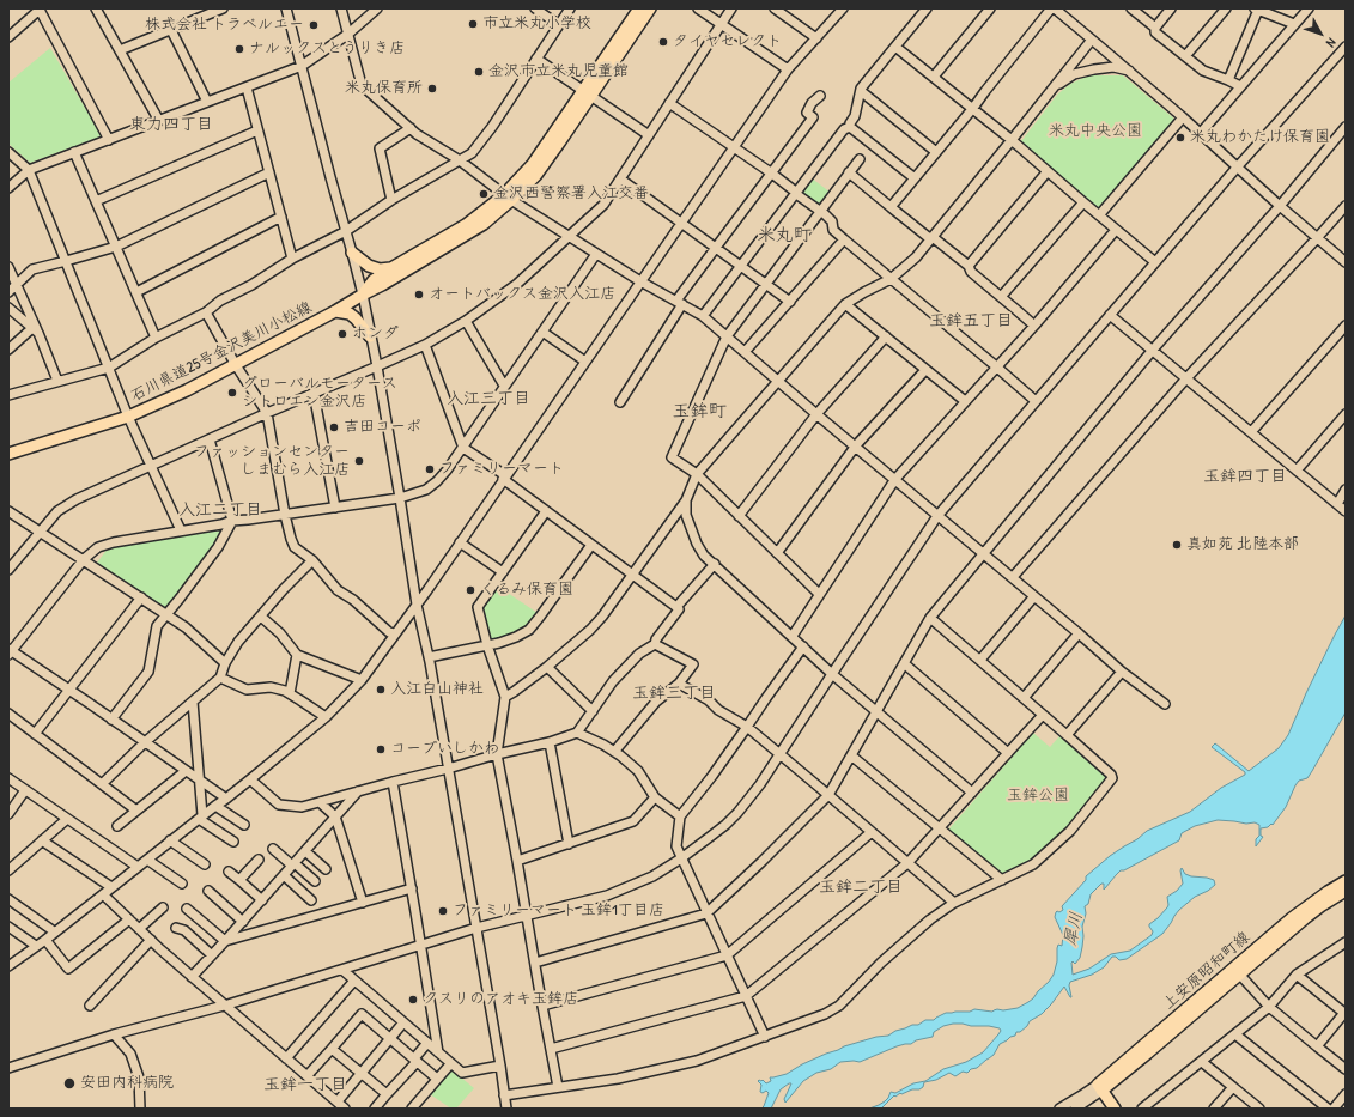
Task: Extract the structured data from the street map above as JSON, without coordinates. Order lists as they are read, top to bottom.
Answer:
{
  "streets": {
    "main road": ["石川県道25号金沢美川小松線", "上安原昭和町線"]
  },
  "districts": [
    "東力四丁目",
    "米丸町",
    "玉鉾五丁目",
    "入江三丁目",
    "玉鉾町",
    "玉鉾四丁目",
    "入江二丁目",
    "玉鉾三丁目",
    "玉鉾二丁目",
    "玉鉾一丁目"
  ],
  "water": ["犀川"],
  "parks": ["米丸中央公園", "玉鉾公園"],
  "places": [
    "市立米丸小学校",
    "株式会社 トラベルエー",
    "タイヤセレクト",
    "ナルックスとうりき店",
    "金沢市立米丸児童館",
    "米丸保育所",
    "米丸わかたけ保育園",
    "金沢西警察署入江交番",
    "オートバックス金沢入江店",
    "ホンダ",
    "グローバルモータース シトロエン金沢店",
    "吉田コーポ",
    "ファッションセンター しまむら入江店",
    "ファミリーマート",
    "真如苑 北陸本部",
    "くるみ保育園",
    "入江白山神社",
    "コープいしかわ",
    "ファミリーマート 玉鉾1丁目店",
    "クスリのアオキ玉鉾店",
    "安田内科病院"
  ],
  "north": "bottom right"
}
